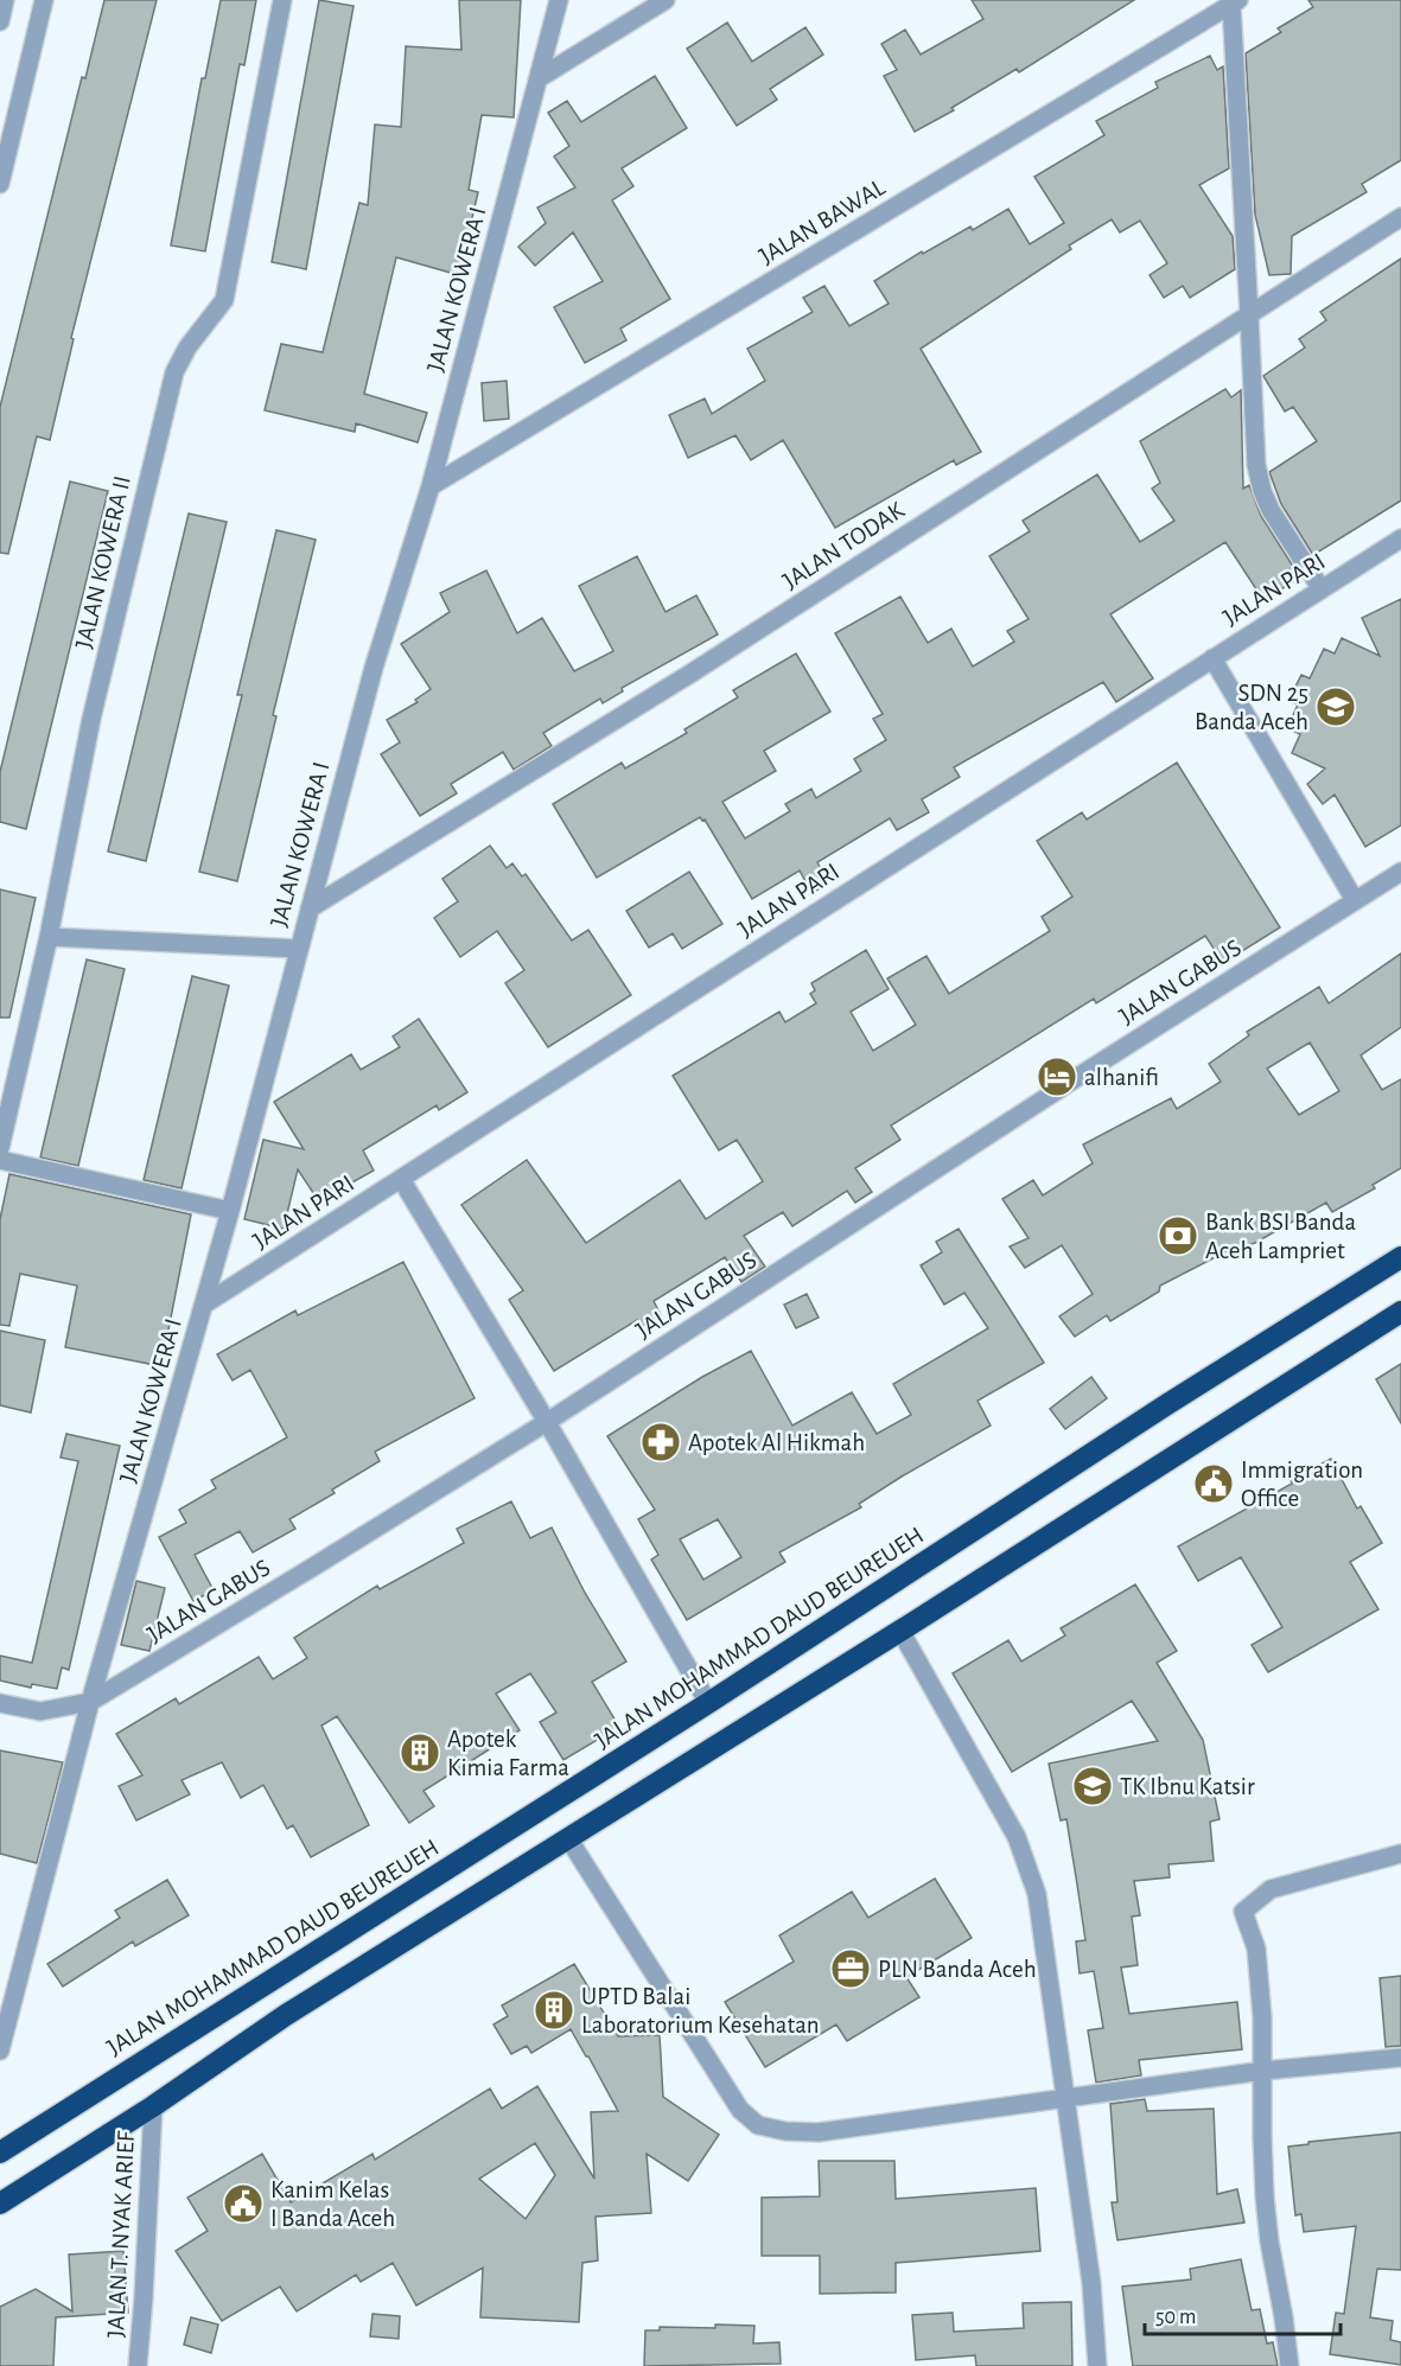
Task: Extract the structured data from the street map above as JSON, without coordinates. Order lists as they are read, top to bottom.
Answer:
{
  "streets": {
    "highway": ["JALAN MOHAMMAD DAUD BEUREUEH"],
    "street": [
      "JALAN BAWAL",
      "JALAN KOWERA I",
      "JALAN TODAK",
      "JALAN KOWERA II",
      "JALAN PARI",
      "JALAN GABUS",
      "JALAN T. NYAK ARIEF"
    ]
  },
  "crossings": [
    ["JALAN BAWAL", "JALAN KOWERA I"],
    ["JALAN KOWERA I", "JALAN TODAK"],
    ["JALAN KOWERA I", "JALAN PARI"],
    ["JALAN KOWERA I", "JALAN GABUS"]
  ],
  "places": {
    "school or university": ["SDN 25 Banda Aceh", "TK Ibnu Katsir"],
    "hotel": ["alhanifi"],
    "bank": ["Bank BSI Banda Aceh Lampriet"],
    "pharmacy": ["Apotek Al Hikmah"],
    "public building": ["Immigration Office", "Kanim Kelas I Banda Aceh"],
    "building": ["Apotek Kimia Farma", "UPTD Balai Laboratorium Kesehatan"],
    "office": ["PLN Banda Aceh"]
  },
  "scale_bar": "50 m"
}
